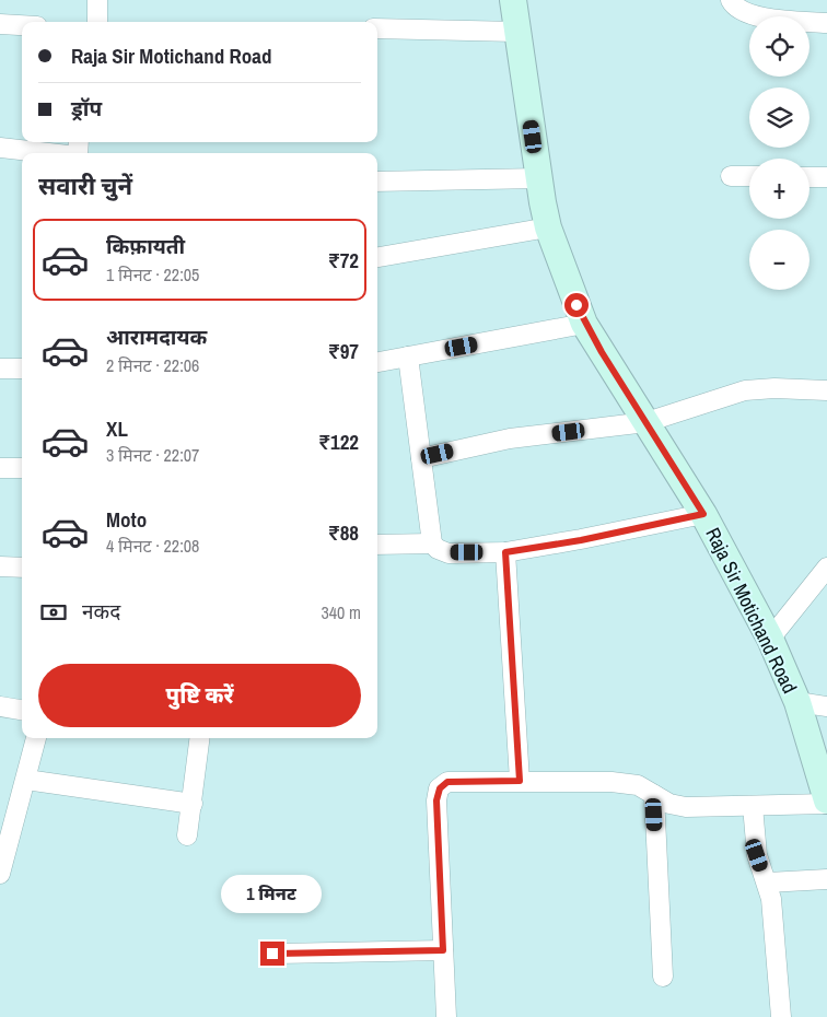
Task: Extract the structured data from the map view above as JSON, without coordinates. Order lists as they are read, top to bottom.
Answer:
{
  "streets": {
    "street": ["Raja Sir Motichand Road"]
  },
  "page": {
    "map_buttons": ["+", "−"],
    "banner": ["Raja Sir Motichand Road", "ड्रॉप"],
    "heading": "सवारी चुनें",
    "list": [
      {
        "name": "किफ़ायती",
        "note": "1 मिनट · 22:05",
        "value": "₹72"
      },
      {
        "name": "आरामदायक",
        "note": "2 मिनट · 22:06",
        "value": "₹97"
      },
      {
        "name": "XL",
        "note": "3 मिनट · 22:07",
        "value": "₹122"
      },
      {
        "name": "Moto",
        "note": "4 मिनट · 22:08",
        "value": "₹88"
      }
    ],
    "pay": ["नकद", "340 m"],
    "buttons": "पुष्टि करें",
    "bubble": "1 मिनट"
  }
}
